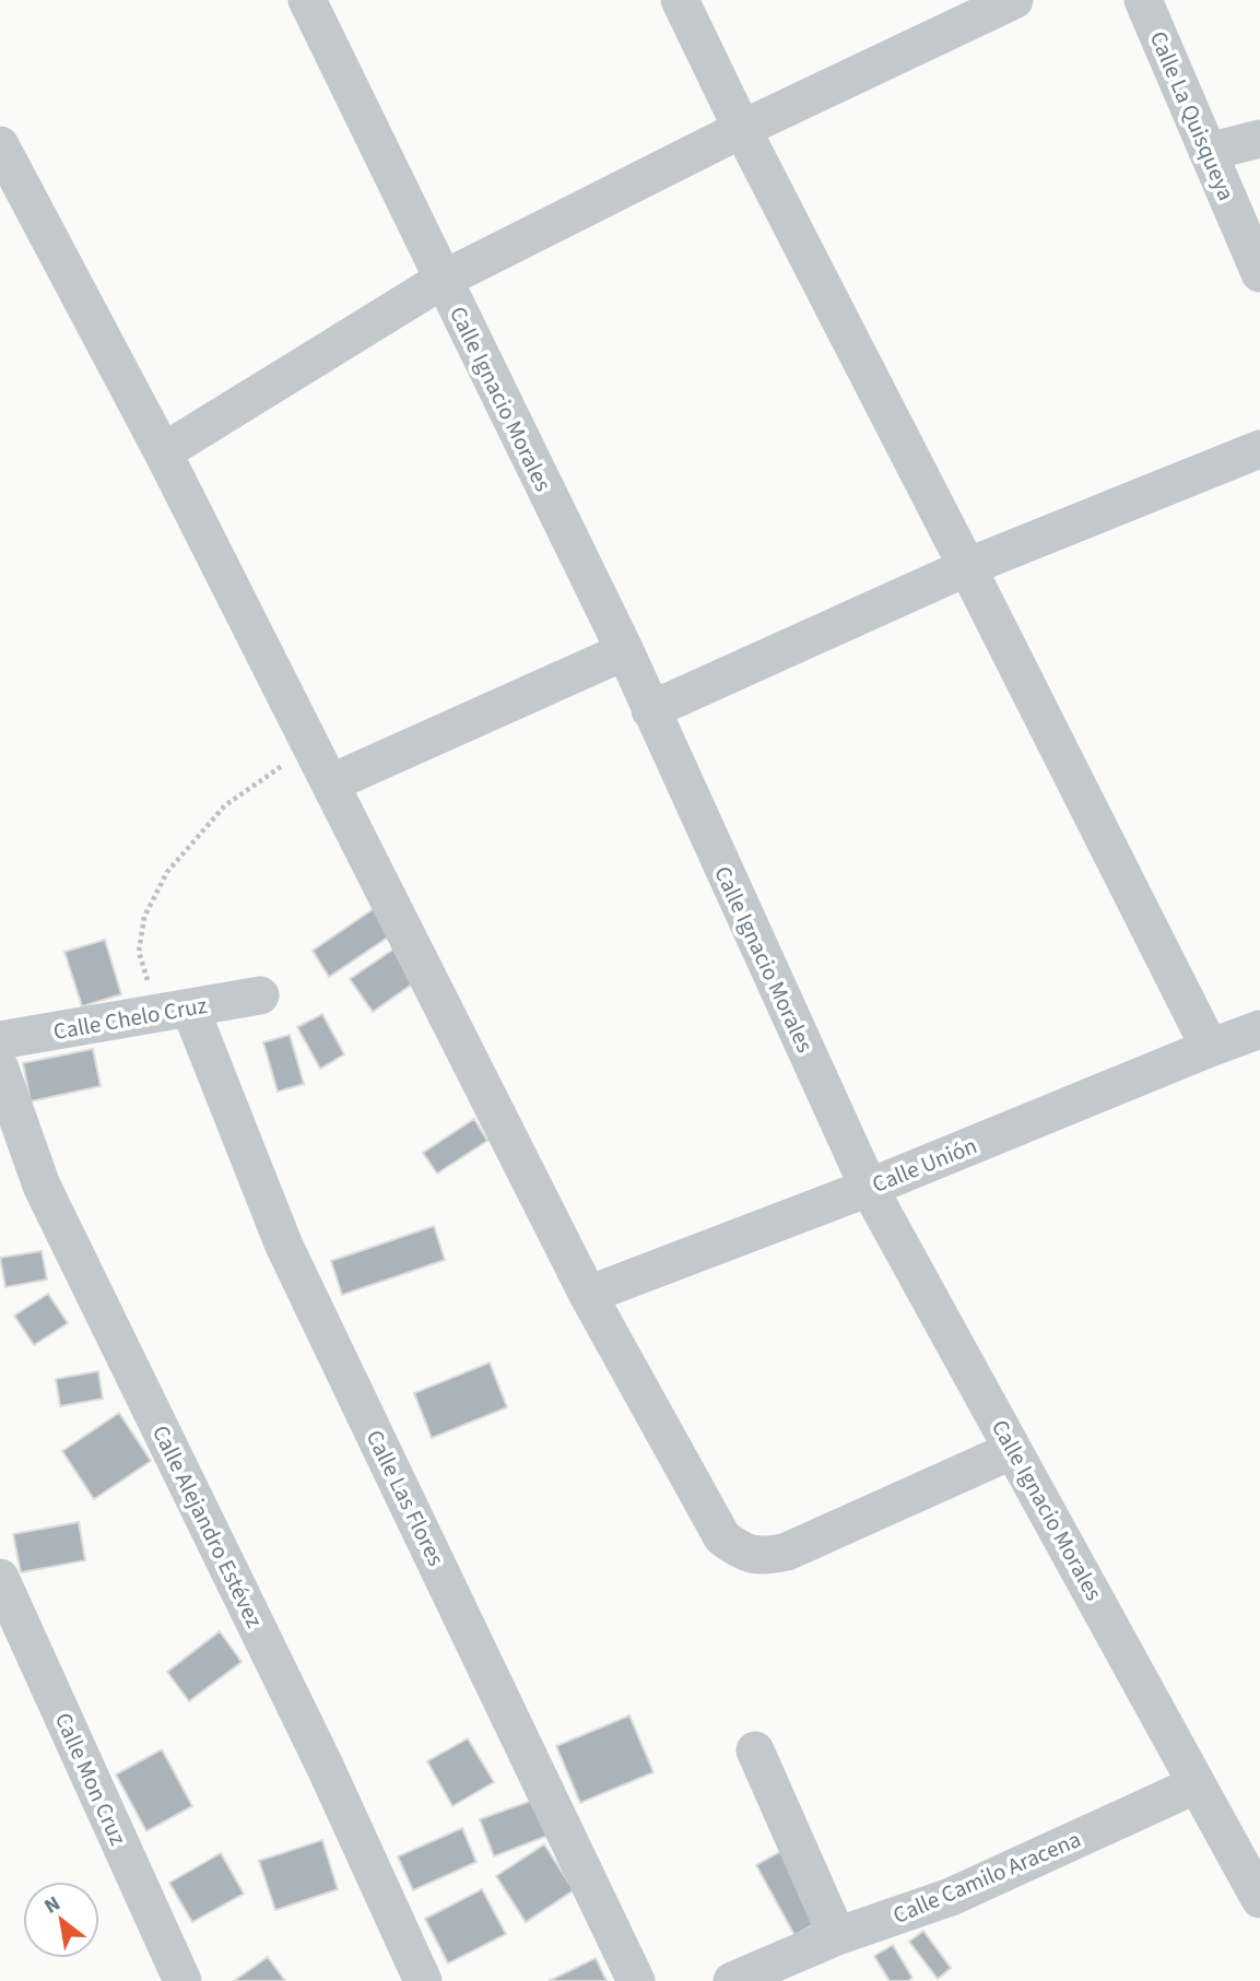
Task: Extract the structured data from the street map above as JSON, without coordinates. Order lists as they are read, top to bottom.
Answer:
{
  "streets": {
    "street": [
      "Calle La Quisqueya",
      "Calle Ignacio Morales",
      "Calle Chelo Cruz",
      "Calle Unión",
      "Calle Las Flores",
      "Calle Alejandro Estévez",
      "Calle Mon Cruz",
      "Calle Camilo Aracena"
    ]
  },
  "crossings": [
    ["Calle Ignacio Morales", "Calle Unión"],
    ["Calle Ignacio Morales", "Calle Camilo Aracena"],
    ["Calle Chelo Cruz", "Calle Las Flores"]
  ],
  "north": "top left"
}
